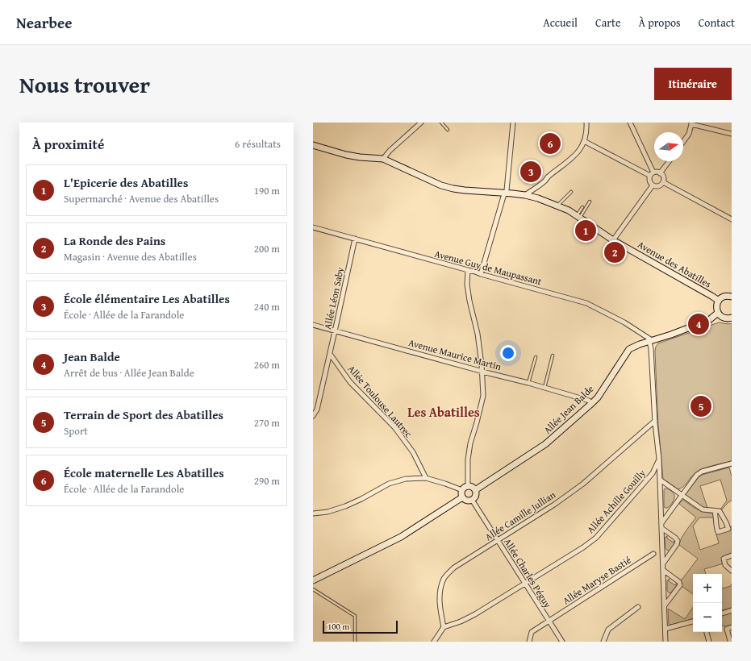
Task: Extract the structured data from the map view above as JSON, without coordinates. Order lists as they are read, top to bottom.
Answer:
{
  "streets": {
    "street": [
      "Avenue des Abatilles",
      "Avenue Guy de Maupassant",
      "Allée Léon Saby",
      "Avenue Maurice Martin",
      "Allée Toulouse Lautrec",
      "Allée Jean Balde",
      "Allée Achille Gouilly",
      "Allée Camille Jullian",
      "Allée Charles Péguy",
      "Allée Maryse Bastié"
    ]
  },
  "crossings": [
    ["Avenue Guy de Maupassant", "Allée Léon Saby"],
    ["Avenue Guy de Maupassant", "Allée Jean Balde"],
    ["Allée Léon Saby", "Avenue Maurice Martin"],
    ["Allée Léon Saby", "Allée Toulouse Lautrec"],
    ["Avenue Maurice Martin", "Allée Jean Balde"],
    ["Allée Jean Balde", "Allée Charles Péguy"],
    ["Allée Achille Gouilly", "Allée Camille Jullian"],
    ["Allée Achille Gouilly", "Allée Charles Péguy"],
    ["Allée Camille Jullian", "Allée Charles Péguy"],
    ["Allée Charles Péguy", "Allée Maryse Bastié"]
  ],
  "districts": ["Les Abatilles"],
  "scale_bar": "100 m",
  "north": "right",
  "page": {
    "header": "Nearbee",
    "nav": [
      "Accueil",
      "Carte",
      "À propos",
      "Contact"
    ],
    "title": "Nous trouver",
    "buttons": "Itinéraire",
    "heading": ["À proximité", "6 résultats"],
    "pins": [
      "6",
      "3",
      "1",
      "2",
      "4",
      "5"
    ],
    "list": [
      {
        "mark": "1",
        "name": "L'Epicerie des Abatilles",
        "note": "Supermarché · Avenue des Abatilles",
        "value": "190 m"
      },
      {
        "mark": "2",
        "name": "La Ronde des Pains",
        "note": "Magasin · Avenue des Abatilles",
        "value": "200 m"
      },
      {
        "mark": "3",
        "name": "École élémentaire Les Abatilles",
        "note": "École · Allée de la Farandole",
        "value": "240 m"
      },
      {
        "mark": "4",
        "name": "Jean Balde",
        "note": "Arrêt de bus · Allée Jean Balde",
        "value": "260 m"
      },
      {
        "mark": "5",
        "name": "Terrain de Sport des Abatilles",
        "note": "Sport",
        "value": "270 m"
      },
      {
        "mark": "6",
        "name": "École maternelle Les Abatilles",
        "note": "École · Allée de la Farandole",
        "value": "290 m"
      }
    ],
    "map_buttons": ["+", "−"],
    "scale": "100 m"
  }
}
